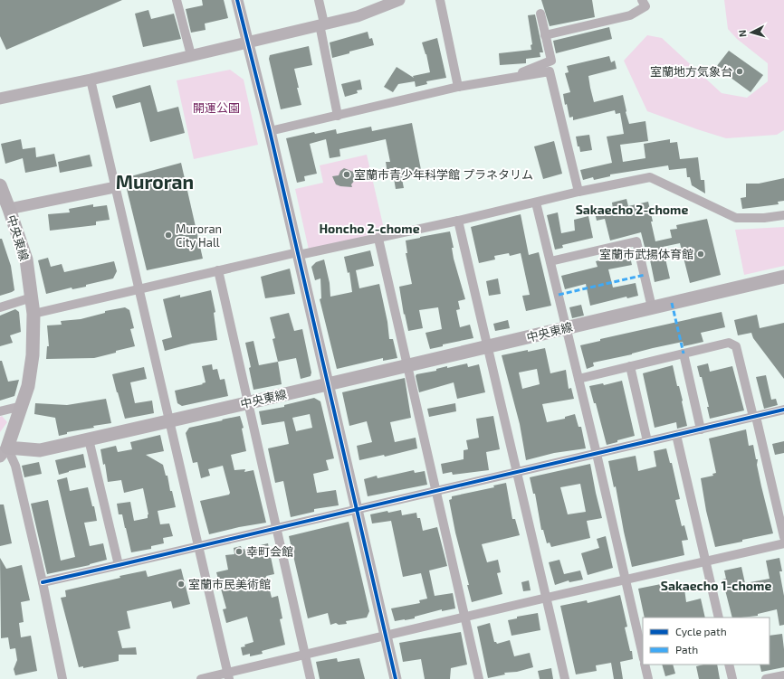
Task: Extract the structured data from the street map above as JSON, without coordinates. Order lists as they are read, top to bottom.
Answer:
{
  "streets": {
    "main road": ["中央東線"]
  },
  "districts": [
    "Muroran",
    "Sakaecho 2-chome",
    "Honcho 2-chome",
    "Sakaecho 1-chome"
  ],
  "parks": ["開運公園"],
  "places": [
    "室蘭地方気象台",
    "室蘭市青少年科学館 プラネタリム",
    "Muroran City Hall",
    "室蘭市武揚体育館",
    "幸町会館",
    "室蘭市民美術館"
  ],
  "legend": ["Cycle path", "Path"],
  "north": "left"
}
